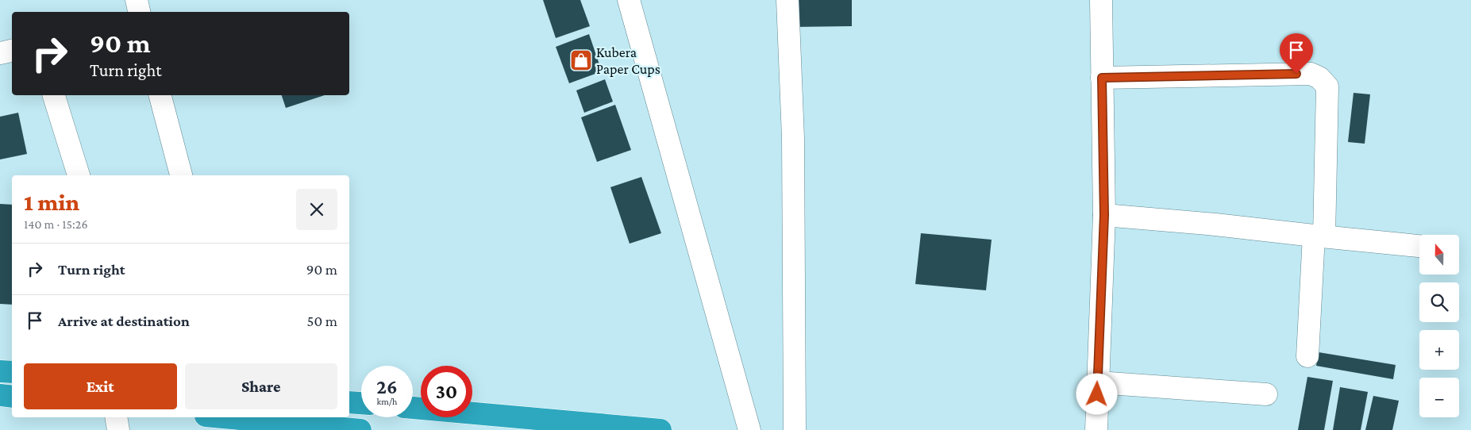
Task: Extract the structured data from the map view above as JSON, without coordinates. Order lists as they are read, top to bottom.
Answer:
{
  "places": {
    "shop": ["Kubera Paper Cups"]
  },
  "north": "top",
  "page": {
    "turn": ["90 m", "Turn right"],
    "heading": ["1 min", "140 m · 15:26"],
    "map_buttons": ["+", "−"],
    "list": [
      {
        "name": "Turn right",
        "value": "90 m"
      },
      {
        "name": "Arrive at destination",
        "value": "50 m"
      }
    ],
    "buttons": ["Exit", "Share"],
    "speed": "26 km/h",
    "limit": "30"
  }
}
